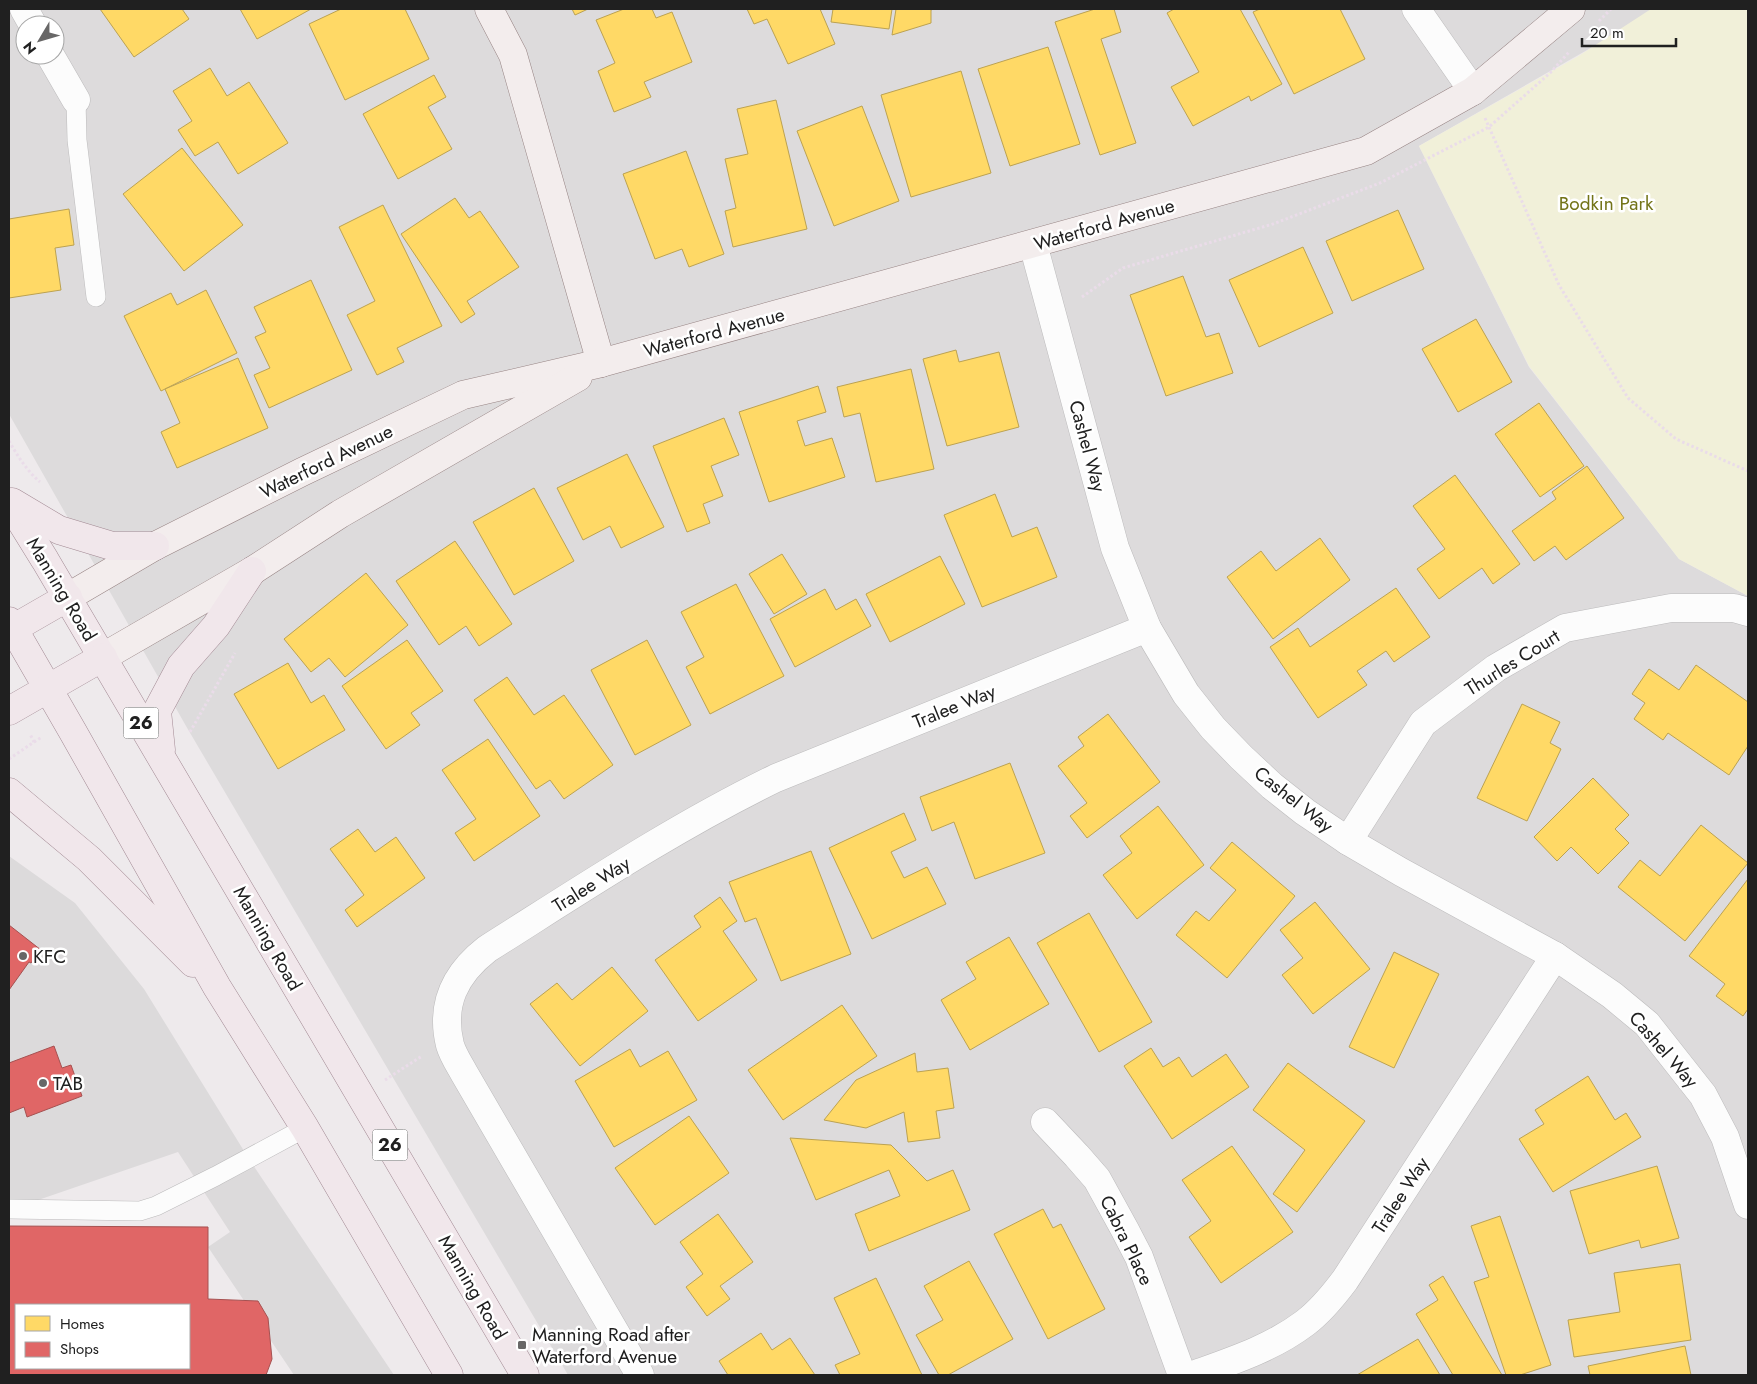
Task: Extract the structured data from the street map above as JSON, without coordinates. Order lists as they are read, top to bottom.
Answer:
{
  "streets": {
    "main road": ["Manning Road", "26"],
    "street": [
      "Waterford Avenue",
      "Cashel Way",
      "Thurles Court",
      "Tralee Way",
      "Cabra Place"
    ]
  },
  "crossings": [
    ["Waterford Avenue", "Cashel Way"],
    ["Waterford Avenue", "Manning Road"],
    ["Cashel Way", "Thurles Court"],
    ["Cashel Way", "Tralee Way"]
  ],
  "parks": ["Bodkin Park"],
  "places": {
    "other": ["KFC", "TAB"],
    "transit": ["Manning Road after Waterford Avenue"]
  },
  "legend": ["Homes", "Shops"],
  "scale_bar": "20 m",
  "north": "bottom left"
}
